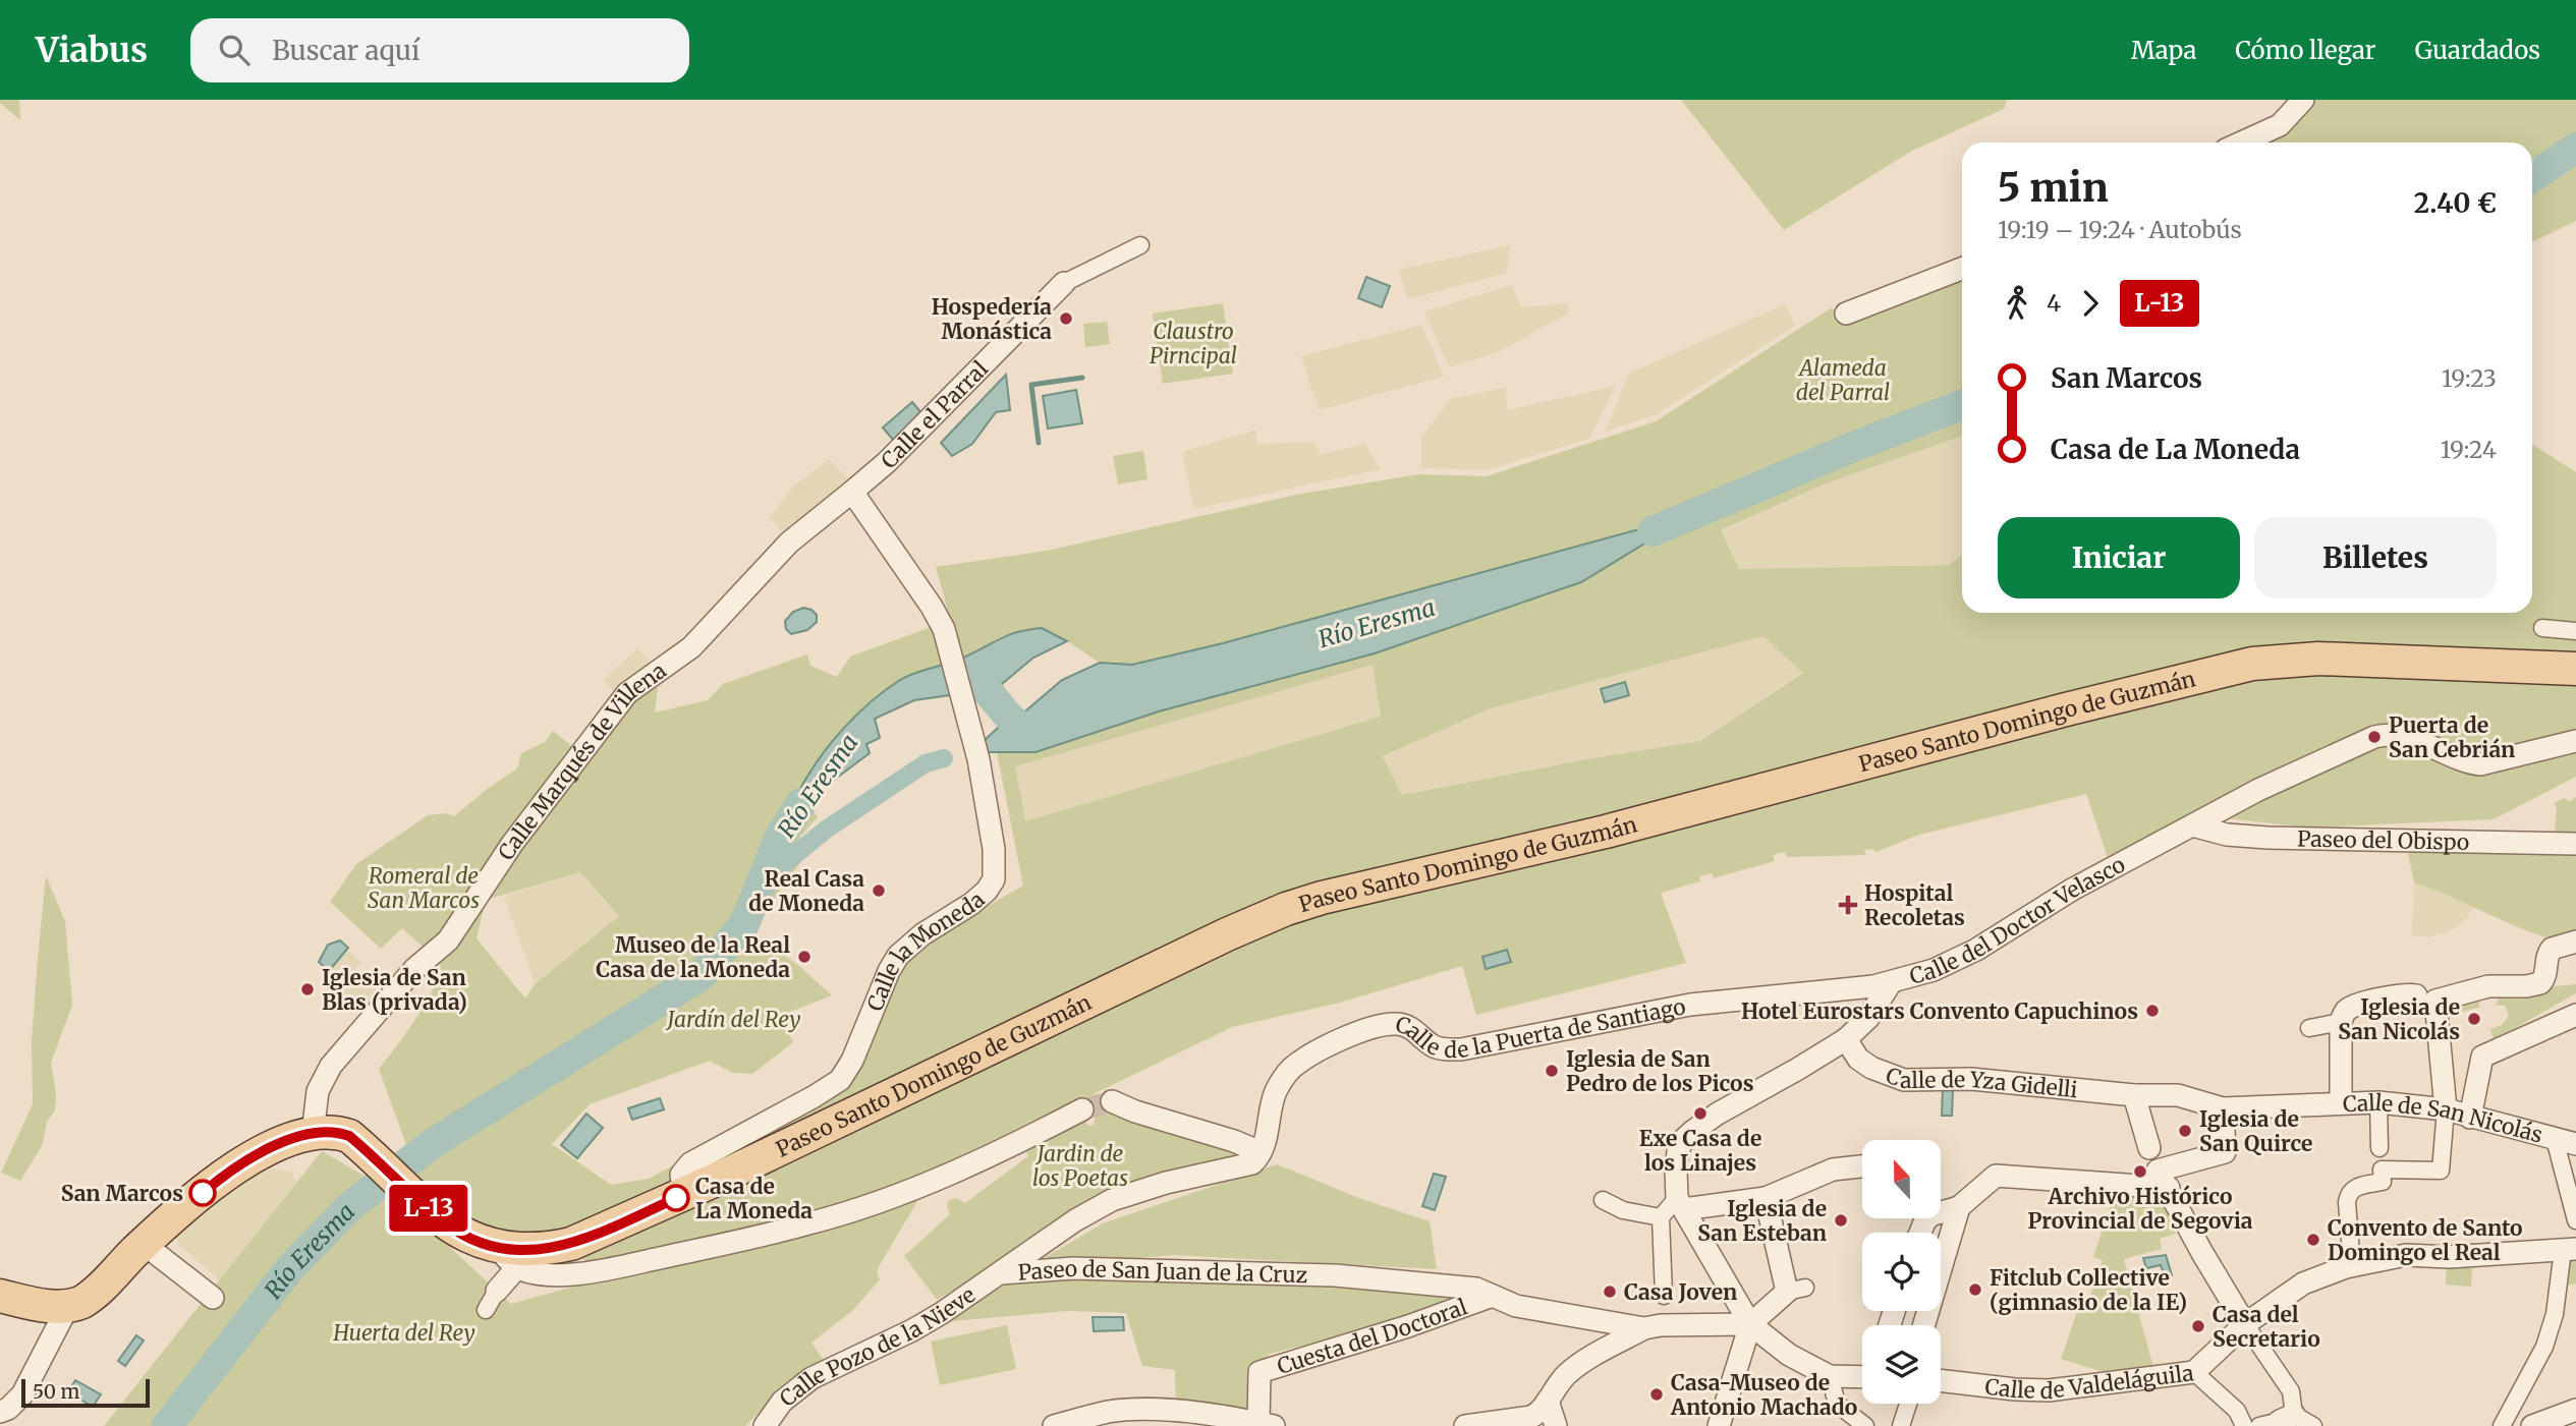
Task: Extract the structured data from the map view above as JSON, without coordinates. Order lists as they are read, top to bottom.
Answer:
{
  "streets": {
    "main road": ["Paseo Santo Domingo de Guzmán"],
    "street": [
      "Calle el Parral",
      "Calle Marqués de Villena",
      "Paseo del Obispo",
      "Calle del Doctor Velasco",
      "Calle la Moneda",
      "Calle de la Puerta de Santiago",
      "Calle de Yza Gidelli",
      "Calle de San Nicolás",
      "Paseo de San Juan de la Cruz",
      "Cuesta del Doctoral",
      "Calle Pozo de la Nieve",
      "Calle de Valdeláguila"
    ]
  },
  "crossings": [
    ["Calle el Parral", "Calle Marqués de Villena"],
    ["Calle el Parral", "Calle la Moneda"],
    ["Paseo Santo Domingo de Guzmán", "Calle Marqués de Villena"],
    ["Paseo Santo Domingo de Guzmán", "Calle la Moneda"],
    ["Calle Marqués de Villena", "Calle la Moneda"],
    ["Paseo del Obispo", "Calle del Doctor Velasco"],
    ["Calle del Doctor Velasco", "Calle de la Puerta de Santiago"],
    ["Calle del Doctor Velasco", "Calle de Yza Gidelli"],
    ["Calle del Doctor Velasco", "Paseo de San Juan de la Cruz"],
    ["Calle de la Puerta de Santiago", "Paseo de San Juan de la Cruz"],
    ["Calle de Yza Gidelli", "Calle de San Nicolás"],
    ["Paseo de San Juan de la Cruz", "Cuesta del Doctoral"],
    ["Paseo de San Juan de la Cruz", "Calle Pozo de la Nieve"]
  ],
  "water": ["Río Eresma"],
  "parks": [
    "Claustro Pirncipal",
    "Alameda del Parral",
    "Romeral de San Marcos",
    "Jardín del Rey",
    "Jardin de los Poetas",
    "Huerta del Rey"
  ],
  "places": {
    "other": [
      "Hospedería Monástica",
      "Puerta de San Cebrián",
      "Real Casa de Moneda",
      "Museo de la Real Casa de la Moneda",
      "Iglesia de San Blas (privada)",
      "Hotel Eurostars Convento Capuchinos",
      "Iglesia de San Nicolás",
      "Iglesia de San Pedro de los Picos",
      "Exe Casa de los Linajes",
      "Iglesia de San Quirce",
      "Archivo Histórico Provincial de Segovia",
      "San Marcos",
      "Casa de La Moneda",
      "Iglesia de San Esteban",
      "Convento de Santo Domingo el Real",
      "Fitclub Collective (gimnasio de la IE)",
      "Casa Joven",
      "Casa del Secretario",
      "Casa-Museo de Antonio Machado"
    ],
    "health": ["Hospital Recoletas"]
  },
  "lines": ["bus line L-13"],
  "scale_bar": "50 m",
  "north": "top",
  "page": {
    "header": "Viabus",
    "search": "Buscar aquí",
    "nav": ["Mapa", "Cómo llegar", "Guardados"],
    "on_map": "L-13",
    "heading": ["5 min", "19:19 – 19:24 · Autobús", "2.40 €"],
    "legs": ["4", "L-13"],
    "list": [
      {
        "name": "San Marcos",
        "value": "19:23"
      },
      {
        "name": "Casa de La Moneda",
        "value": "19:24"
      }
    ],
    "buttons": ["Iniciar", "Billetes"],
    "scale": "50 m"
  }
}
